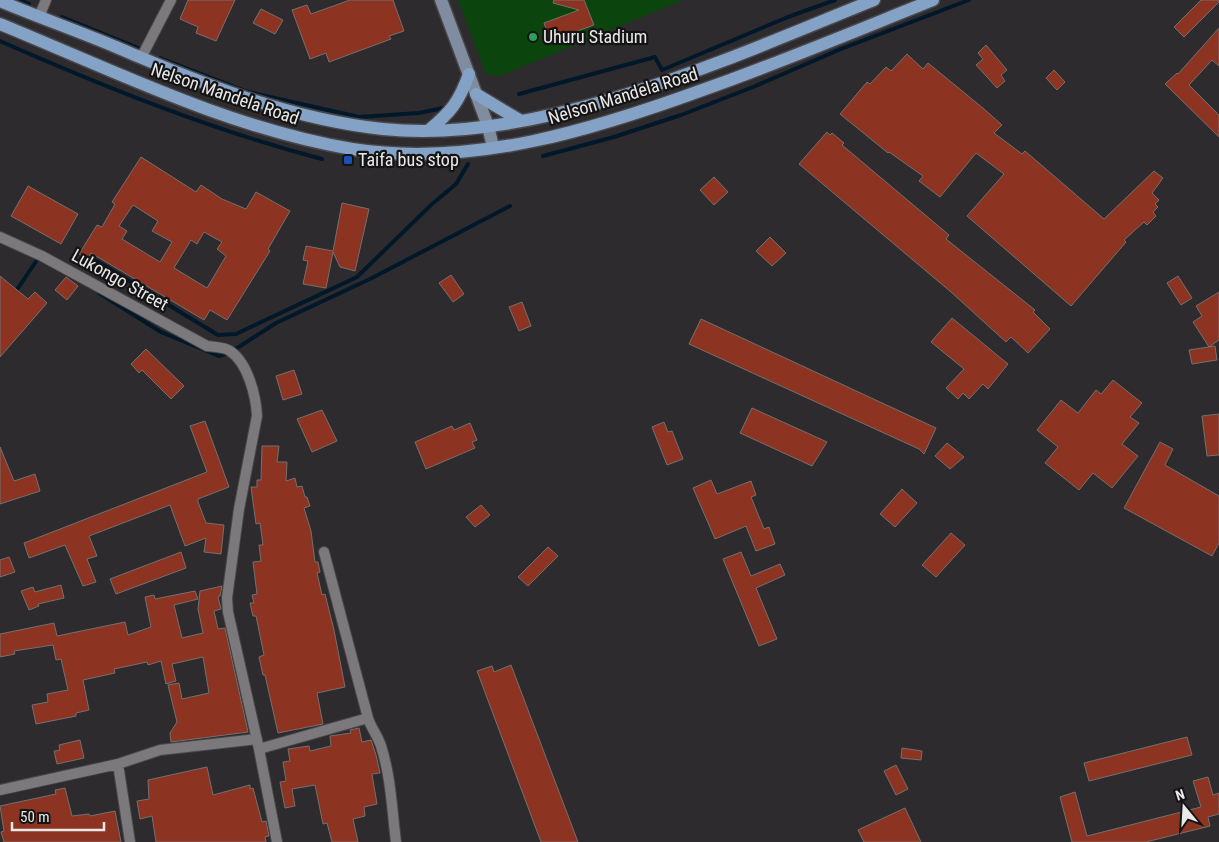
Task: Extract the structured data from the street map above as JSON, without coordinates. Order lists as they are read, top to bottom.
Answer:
{
  "streets": {
    "main road": ["Nelson Mandela Road"],
    "street": ["Lukongo Street"]
  },
  "places": {
    "other": ["Uhuru Stadium"],
    "transit": ["Taifa bus stop"]
  },
  "scale_bar": "50 m",
  "north": "top"
}
